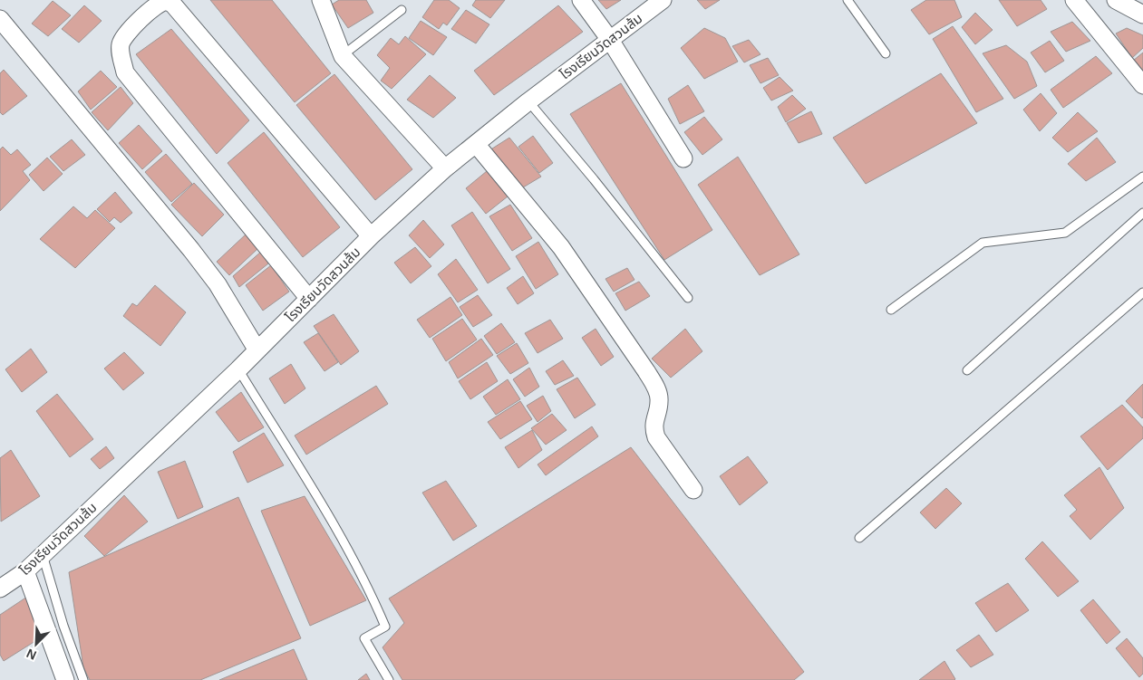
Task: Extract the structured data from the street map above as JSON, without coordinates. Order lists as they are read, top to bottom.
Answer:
{
  "streets": {
    "street": ["โรงเรียนวัดสวนส้ม"]
  },
  "north": "bottom left"
}
